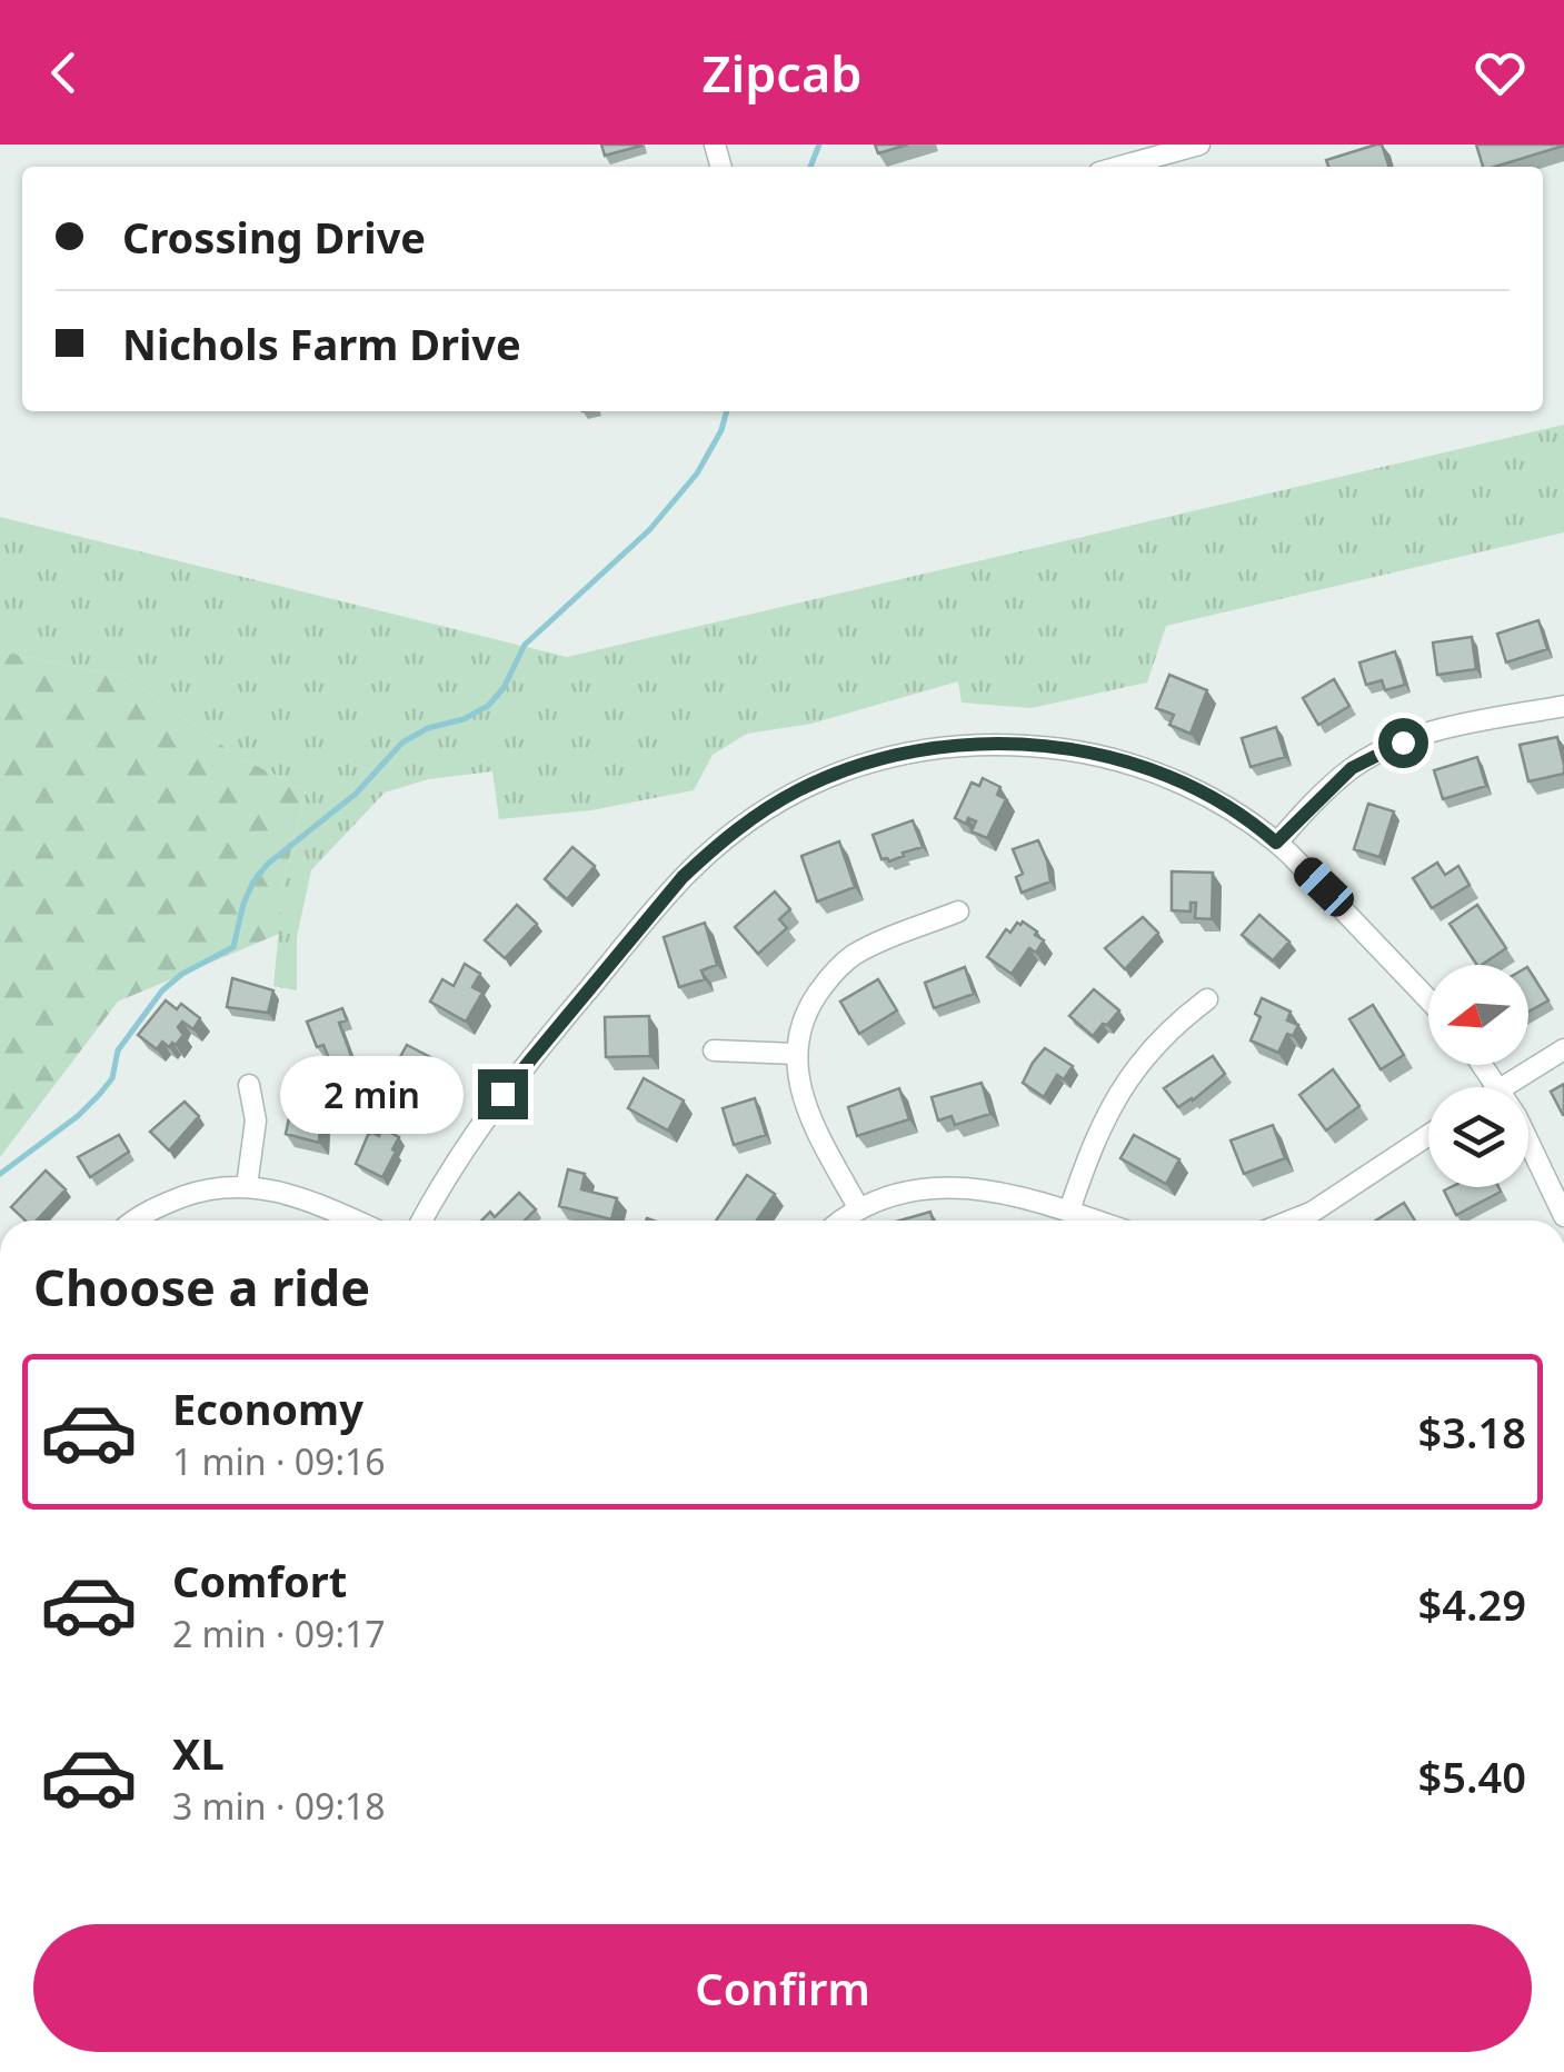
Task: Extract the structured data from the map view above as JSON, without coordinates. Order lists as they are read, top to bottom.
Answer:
{
  "north": "left",
  "page": {
    "header": "Zipcab",
    "banner": ["Crossing Drive", "Nichols Farm Drive"],
    "bubble": "2 min",
    "heading": "Choose a ride",
    "list": [
      {
        "name": "Economy",
        "note": "1 min · 09:16",
        "value": "$3.18"
      },
      {
        "name": "Comfort",
        "note": "2 min · 09:17",
        "value": "$4.29"
      },
      {
        "name": "XL",
        "note": "3 min · 09:18",
        "value": "$5.40"
      }
    ],
    "buttons": "Confirm"
  }
}
